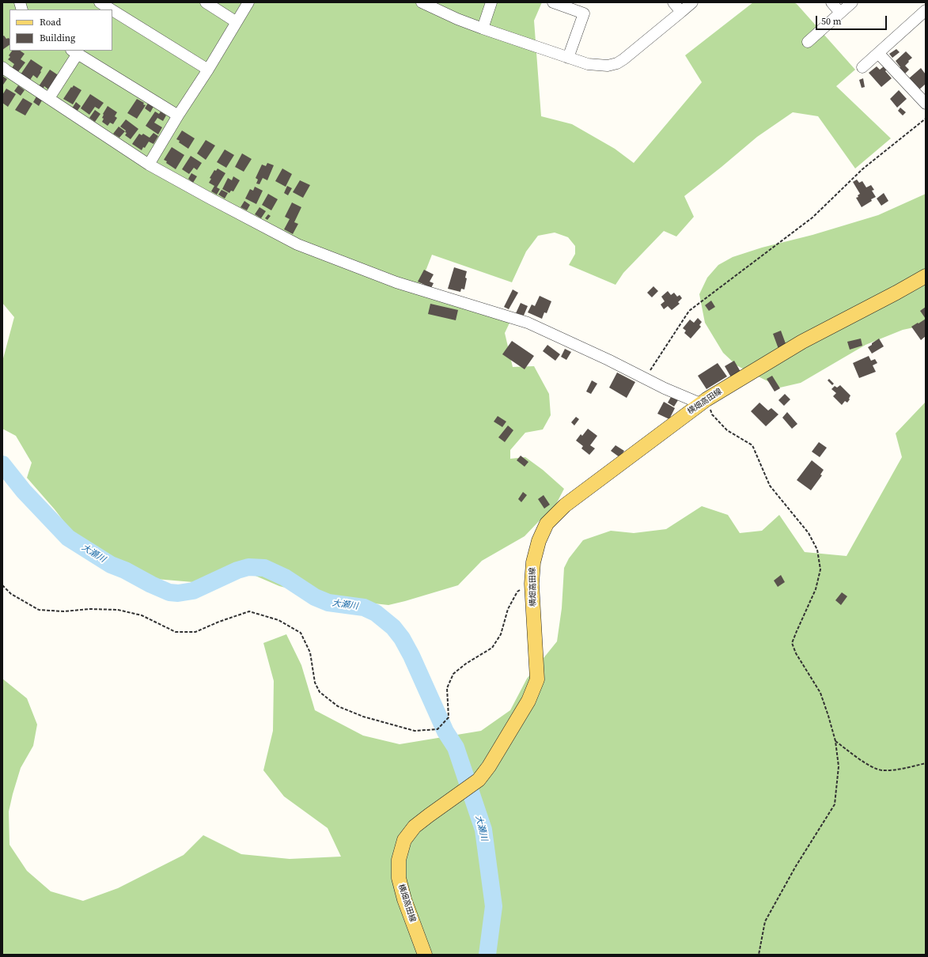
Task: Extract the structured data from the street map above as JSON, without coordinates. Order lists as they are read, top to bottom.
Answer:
{
  "streets": {
    "main road": ["横畑高田線"]
  },
  "water": ["大瀬川"],
  "legend": ["Road", "Building"],
  "scale_bar": "50 m"
}
